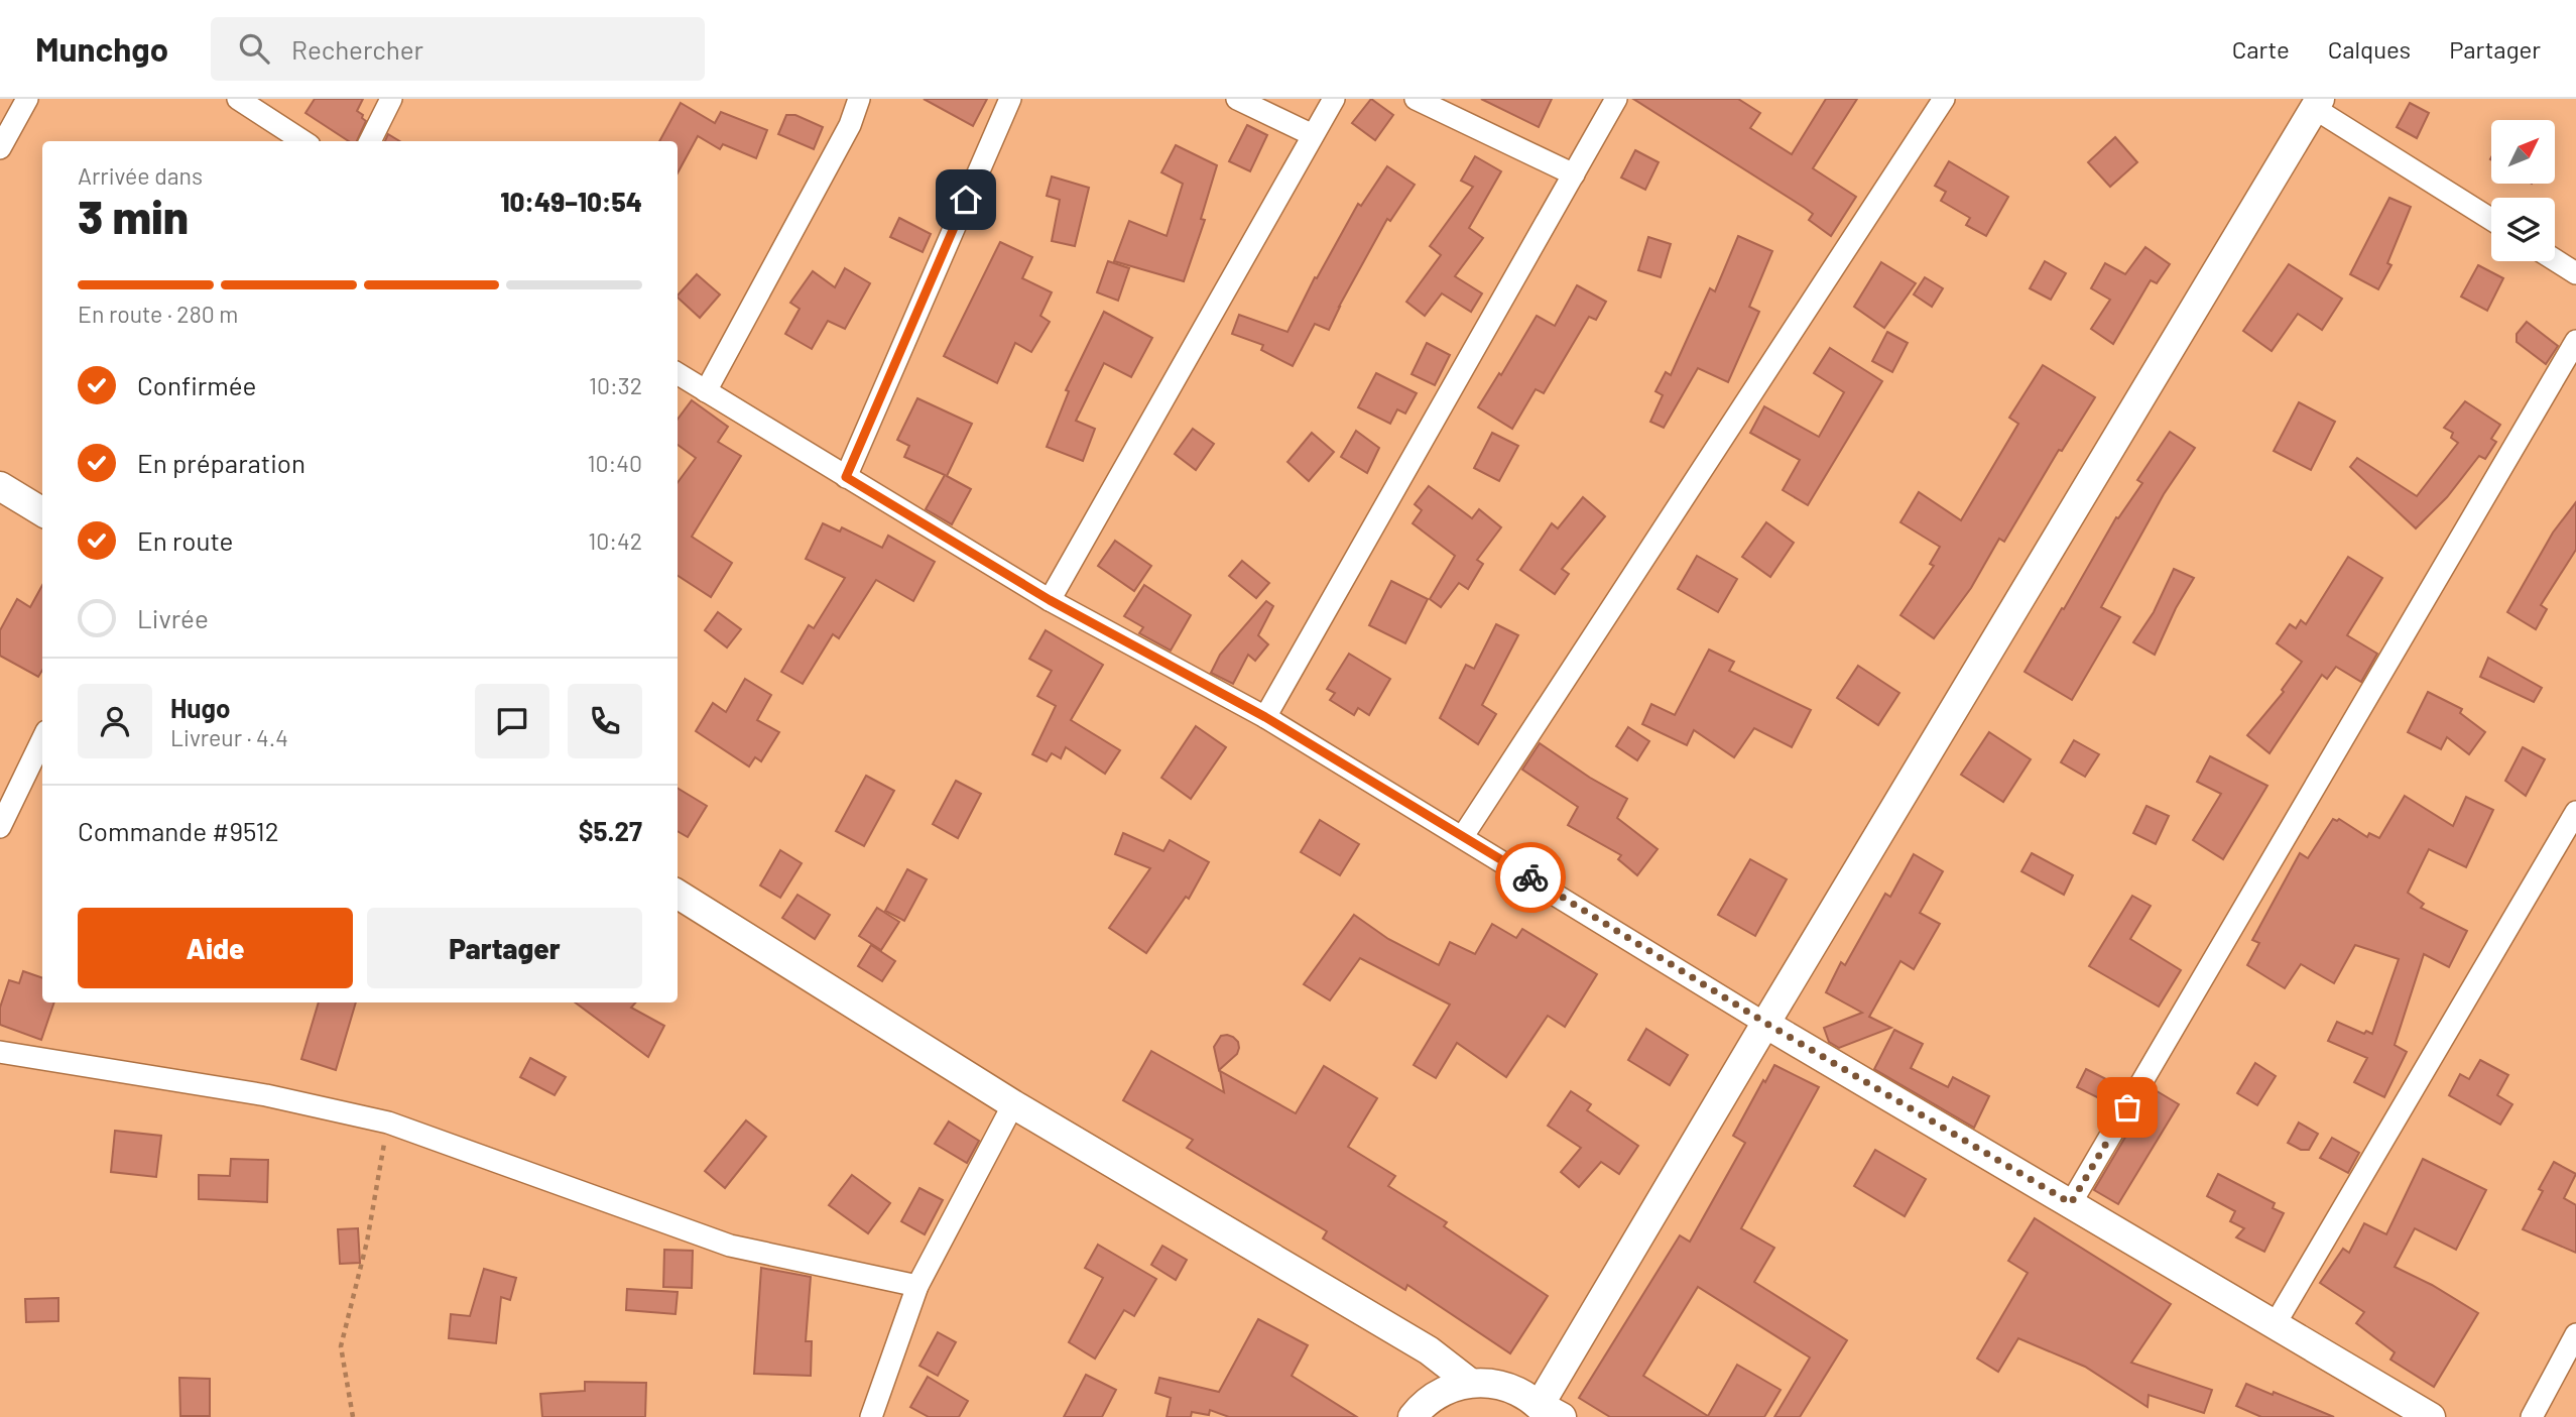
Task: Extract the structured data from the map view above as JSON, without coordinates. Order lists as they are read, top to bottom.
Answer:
{
  "north": "top right",
  "page": {
    "header": "Munchgo",
    "search": "Rechercher",
    "nav": ["Carte", "Calques", "Partager"],
    "heading": ["3 min", "Arrivée dans", "10:49–10:54"],
    "panel": [
      "Hugo",
      "Livreur · 4.4",
      "Commande #9512",
      "$5.27"
    ],
    "bar": "En route · 280 m",
    "list": [
      ["Confirmée", "10:32"],
      ["En préparation", "10:40"],
      ["En route", "10:42"],
      "Livrée"
    ],
    "buttons": ["Aide", "Partager"]
  }
}
